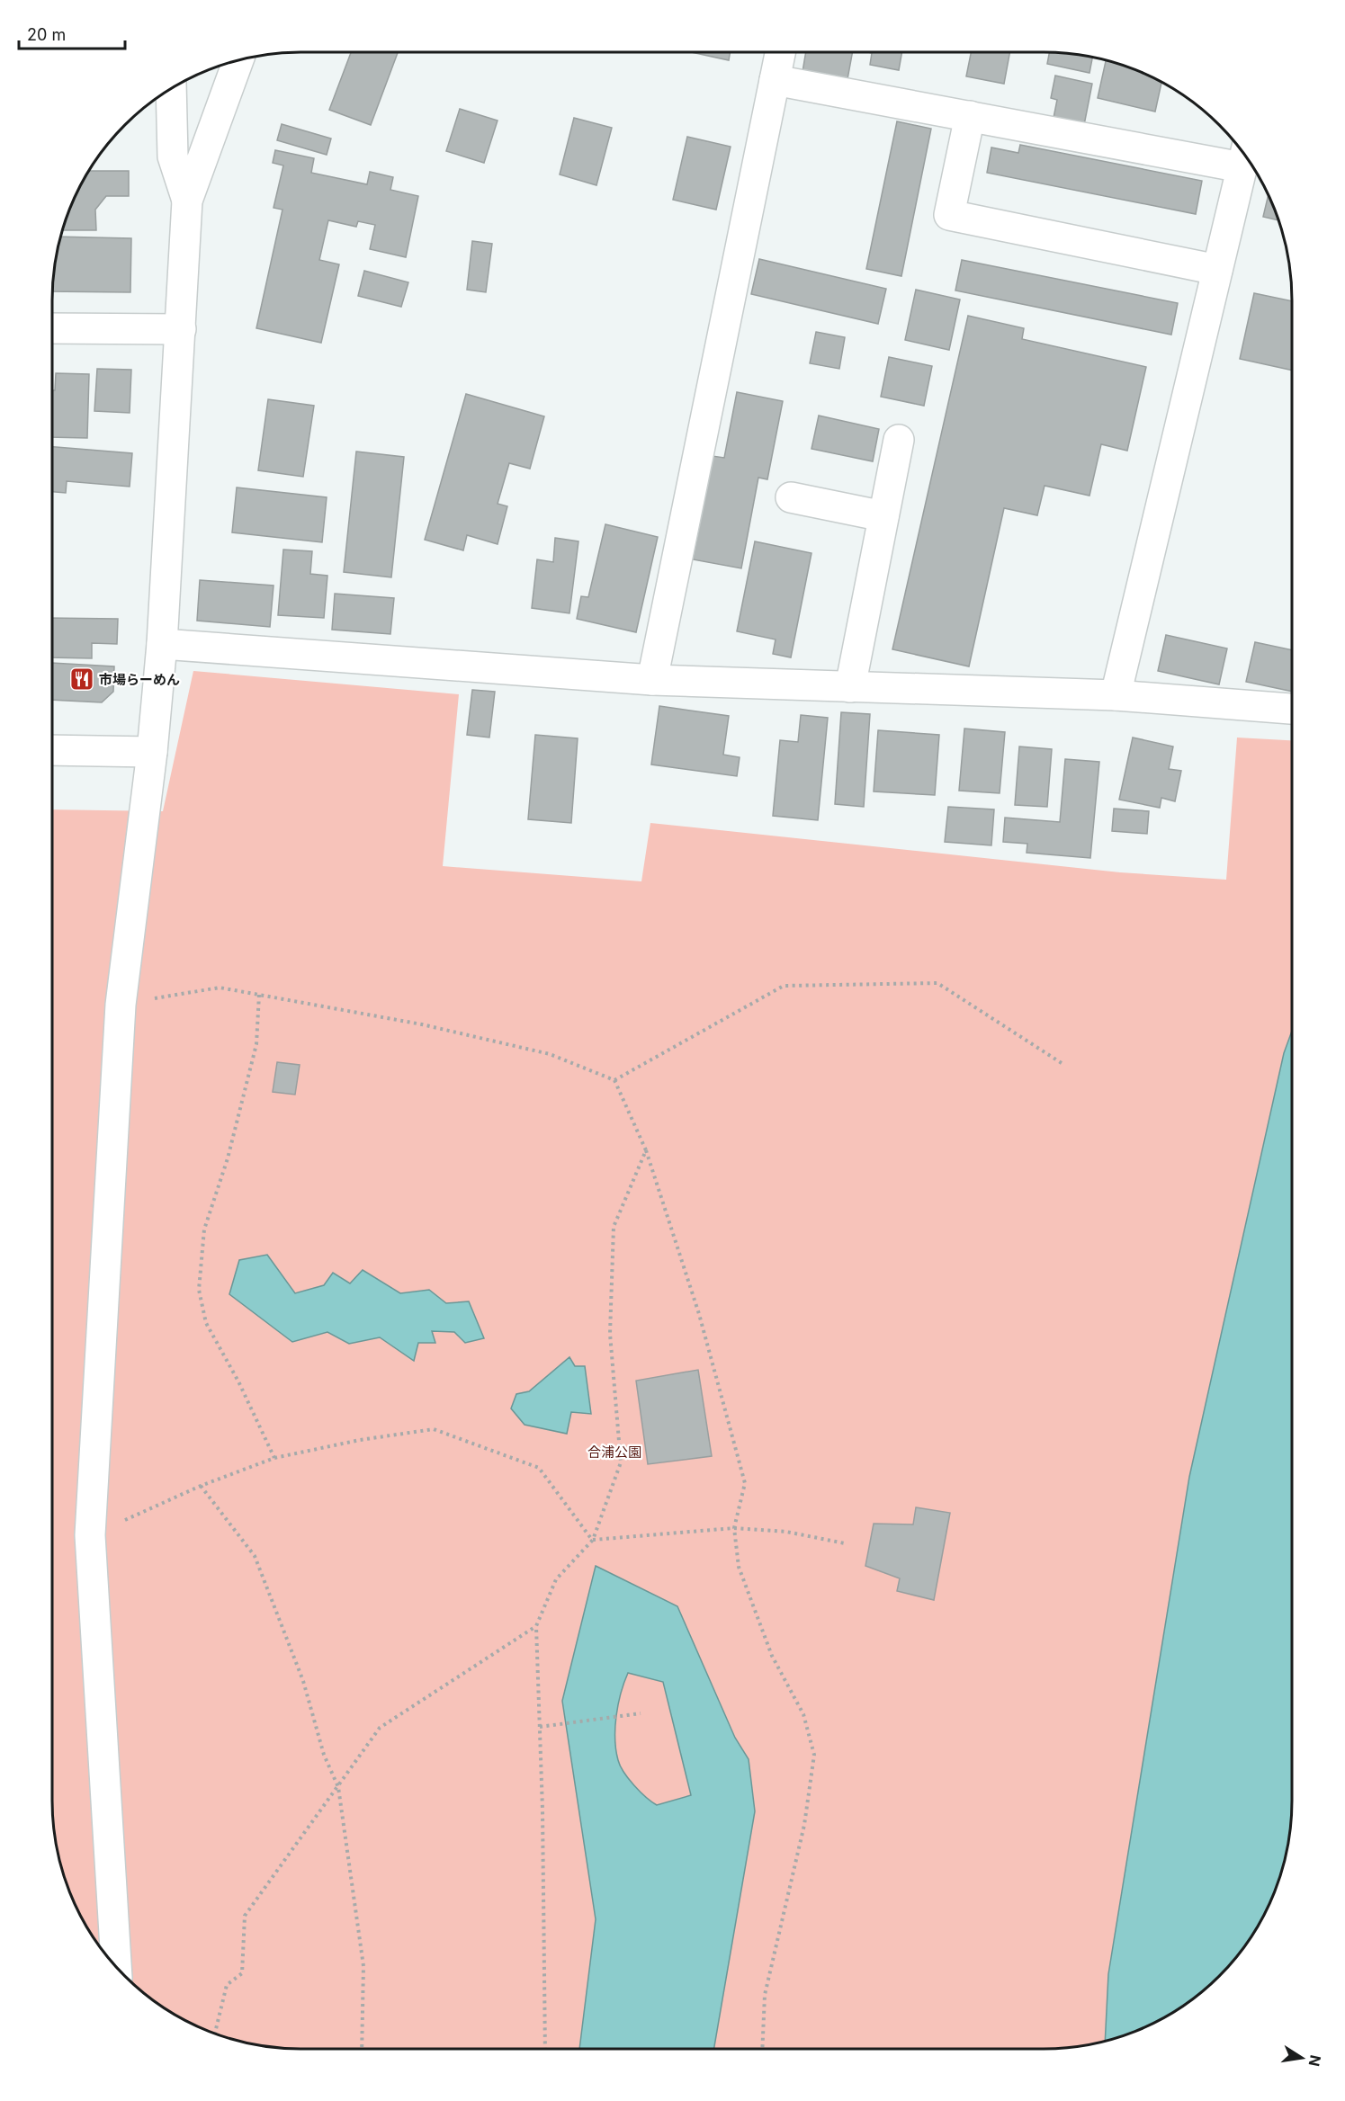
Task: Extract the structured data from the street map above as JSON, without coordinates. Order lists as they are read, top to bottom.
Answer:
{
  "parks": ["合浦公園"],
  "places": {
    "restaurant": ["市場らーめん"]
  },
  "scale_bar": "20 m",
  "north": "right"
}
